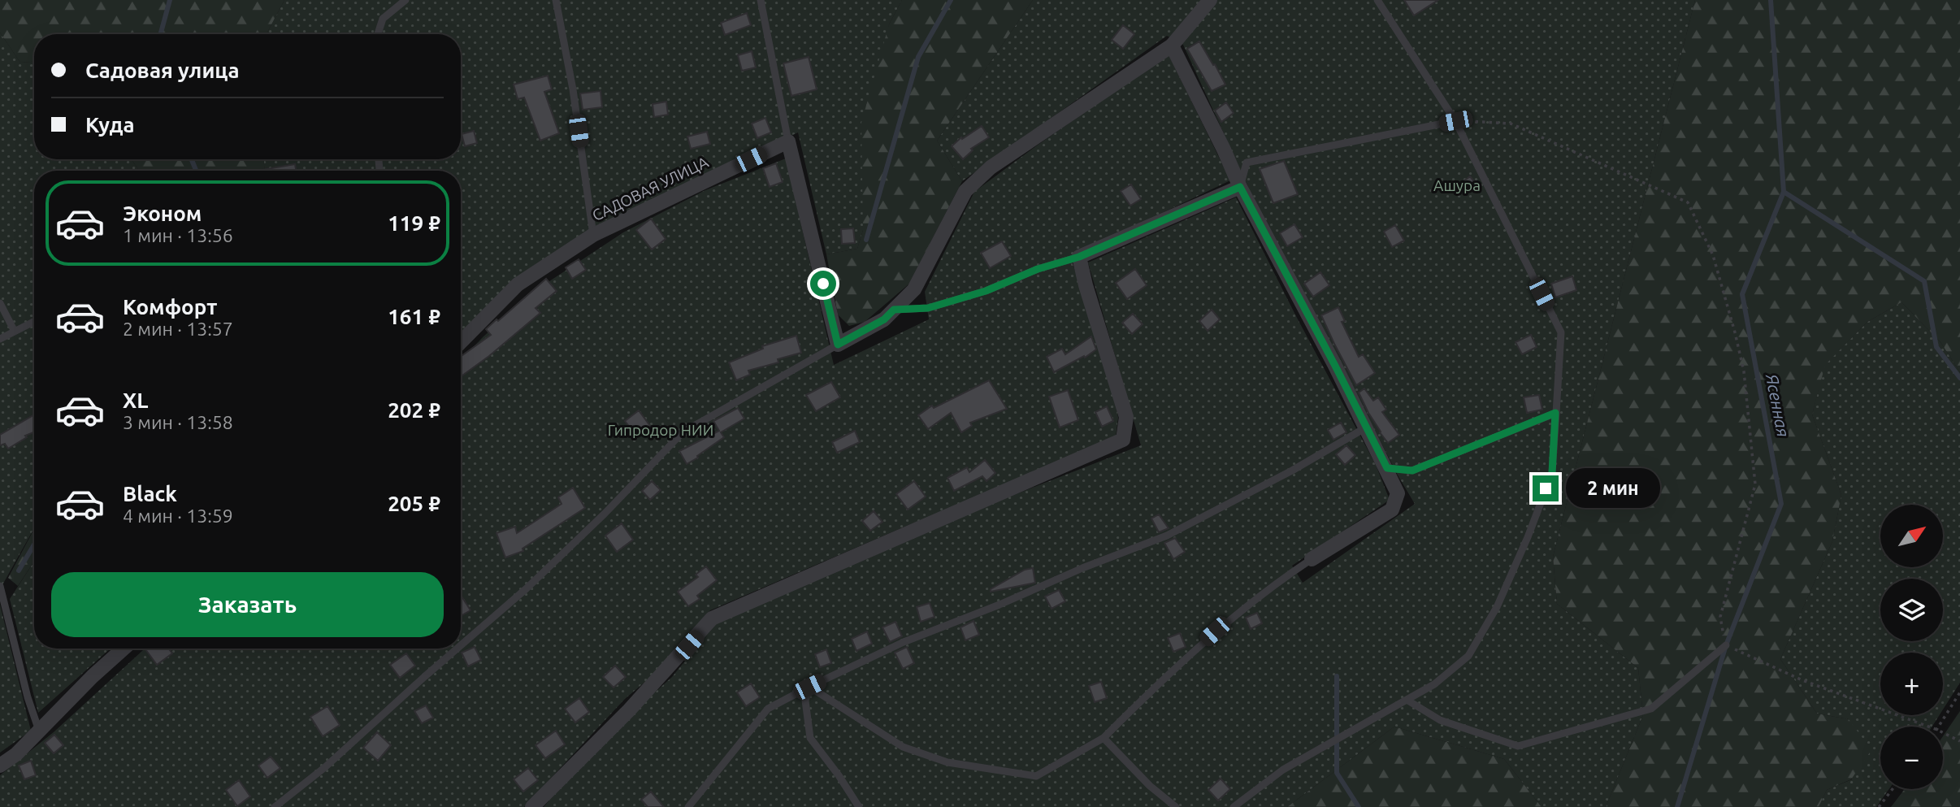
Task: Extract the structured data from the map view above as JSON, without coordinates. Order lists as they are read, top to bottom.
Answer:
{
  "streets": {
    "street": ["САДОВАЯ УЛИЦА"]
  },
  "water": ["Ясенная"],
  "parks": ["Ашура", "Гипродор НИИ"],
  "north": "top right",
  "page": {
    "banner": ["Садовая улица", "Куда"],
    "list": [
      {
        "name": "Эконом",
        "note": "1 мин · 13:56",
        "value": "119 ₽"
      },
      {
        "name": "Комфорт",
        "note": "2 мин · 13:57",
        "value": "161 ₽"
      },
      {
        "name": "XL",
        "note": "3 мин · 13:58",
        "value": "202 ₽"
      },
      {
        "name": "Black",
        "note": "4 мин · 13:59",
        "value": "205 ₽"
      }
    ],
    "bubble": "2 мин",
    "map_buttons": ["+", "−"],
    "buttons": "Заказать"
  }
}
